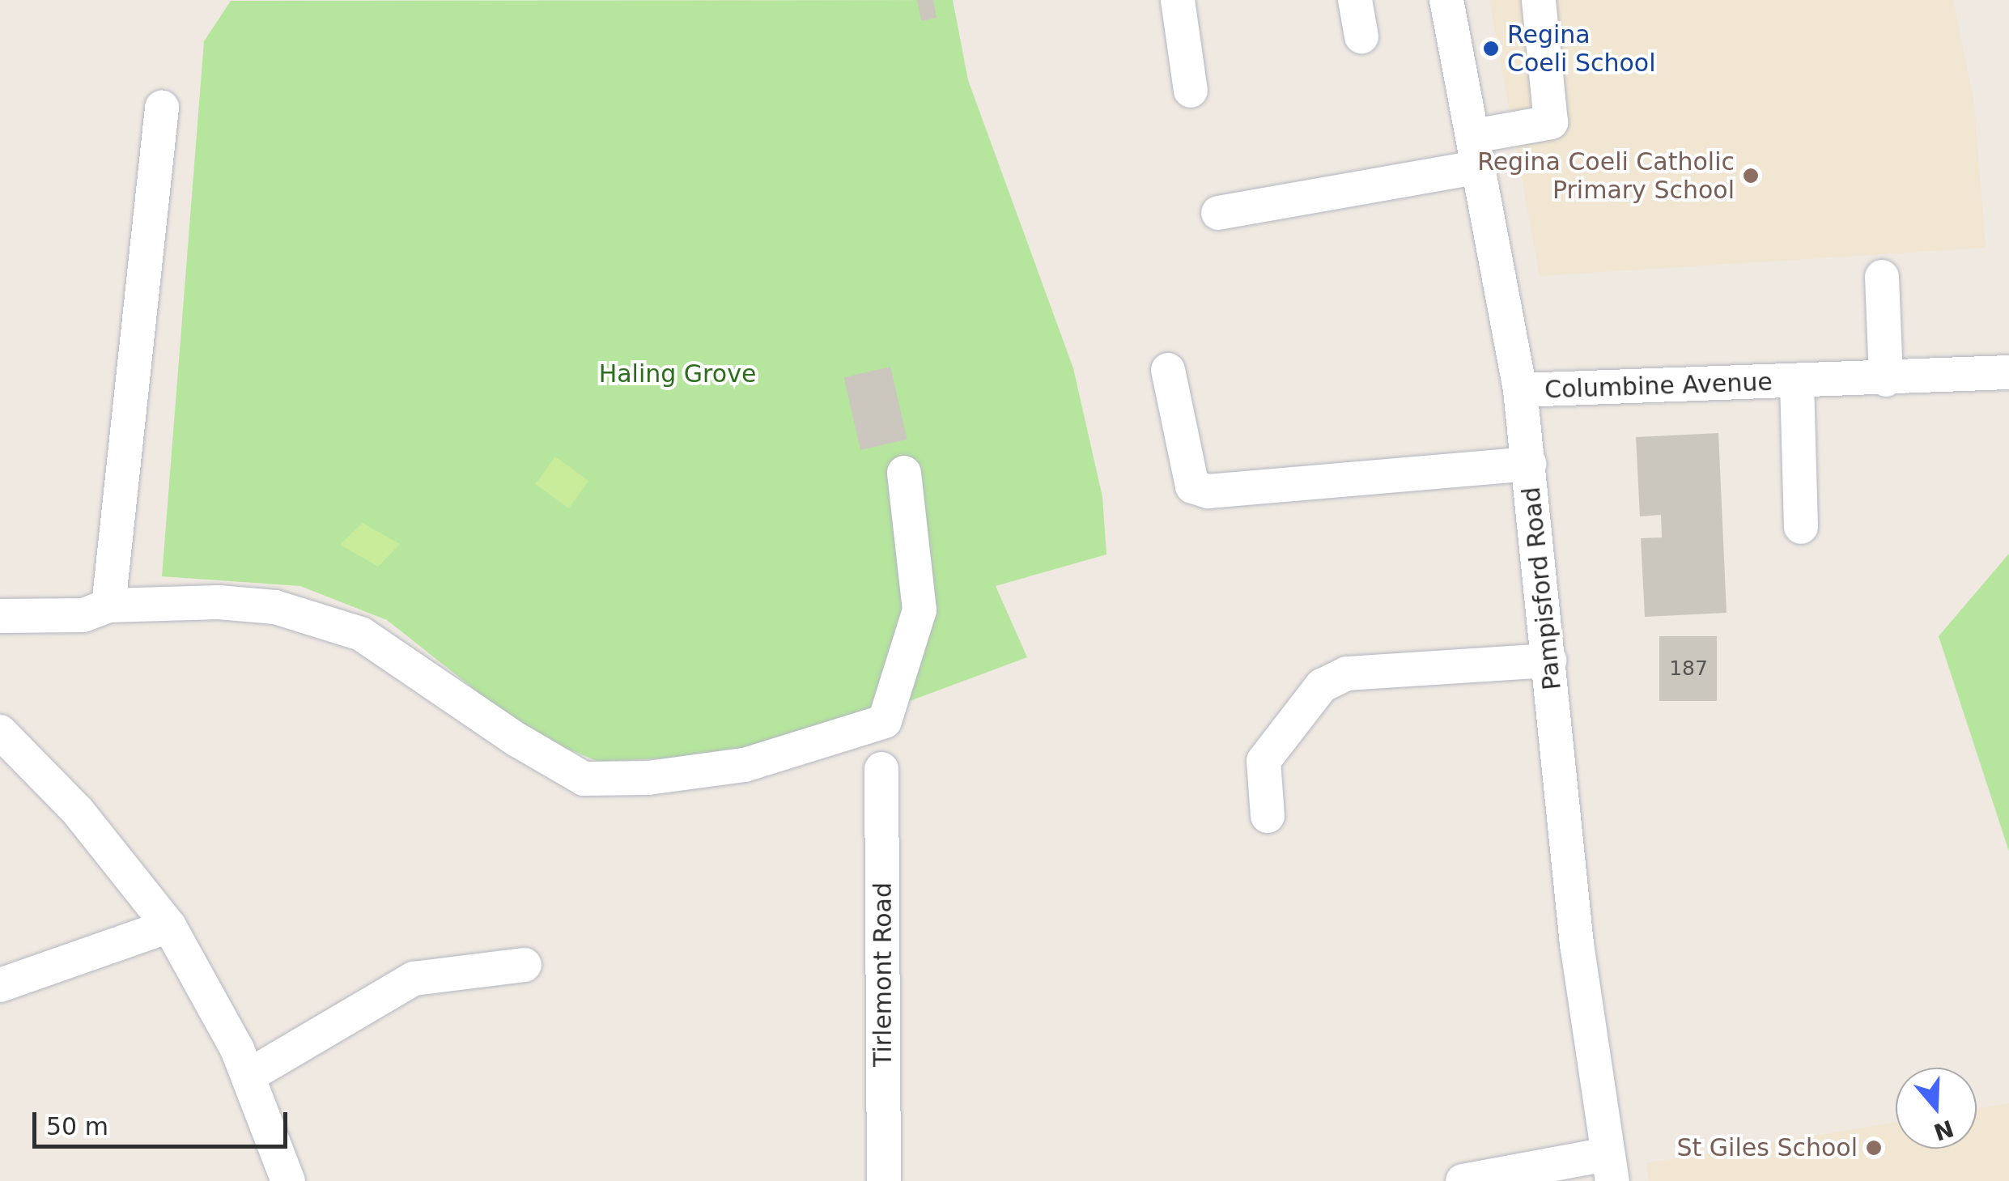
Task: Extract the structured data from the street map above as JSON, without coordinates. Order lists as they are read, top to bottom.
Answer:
{
  "streets": {
    "street": ["Columbine Avenue", "Pampisford Road", "Tirlemont Road"]
  },
  "crossings": [
    ["Columbine Avenue", "Pampisford Road"]
  ],
  "parks": ["Haling Grove"],
  "places": ["Regina Coeli School", "Regina Coeli Catholic Primary School", "St Giles School"],
  "house_numbers": ["187"],
  "scale_bar": "50 m",
  "north": "bottom"
}
